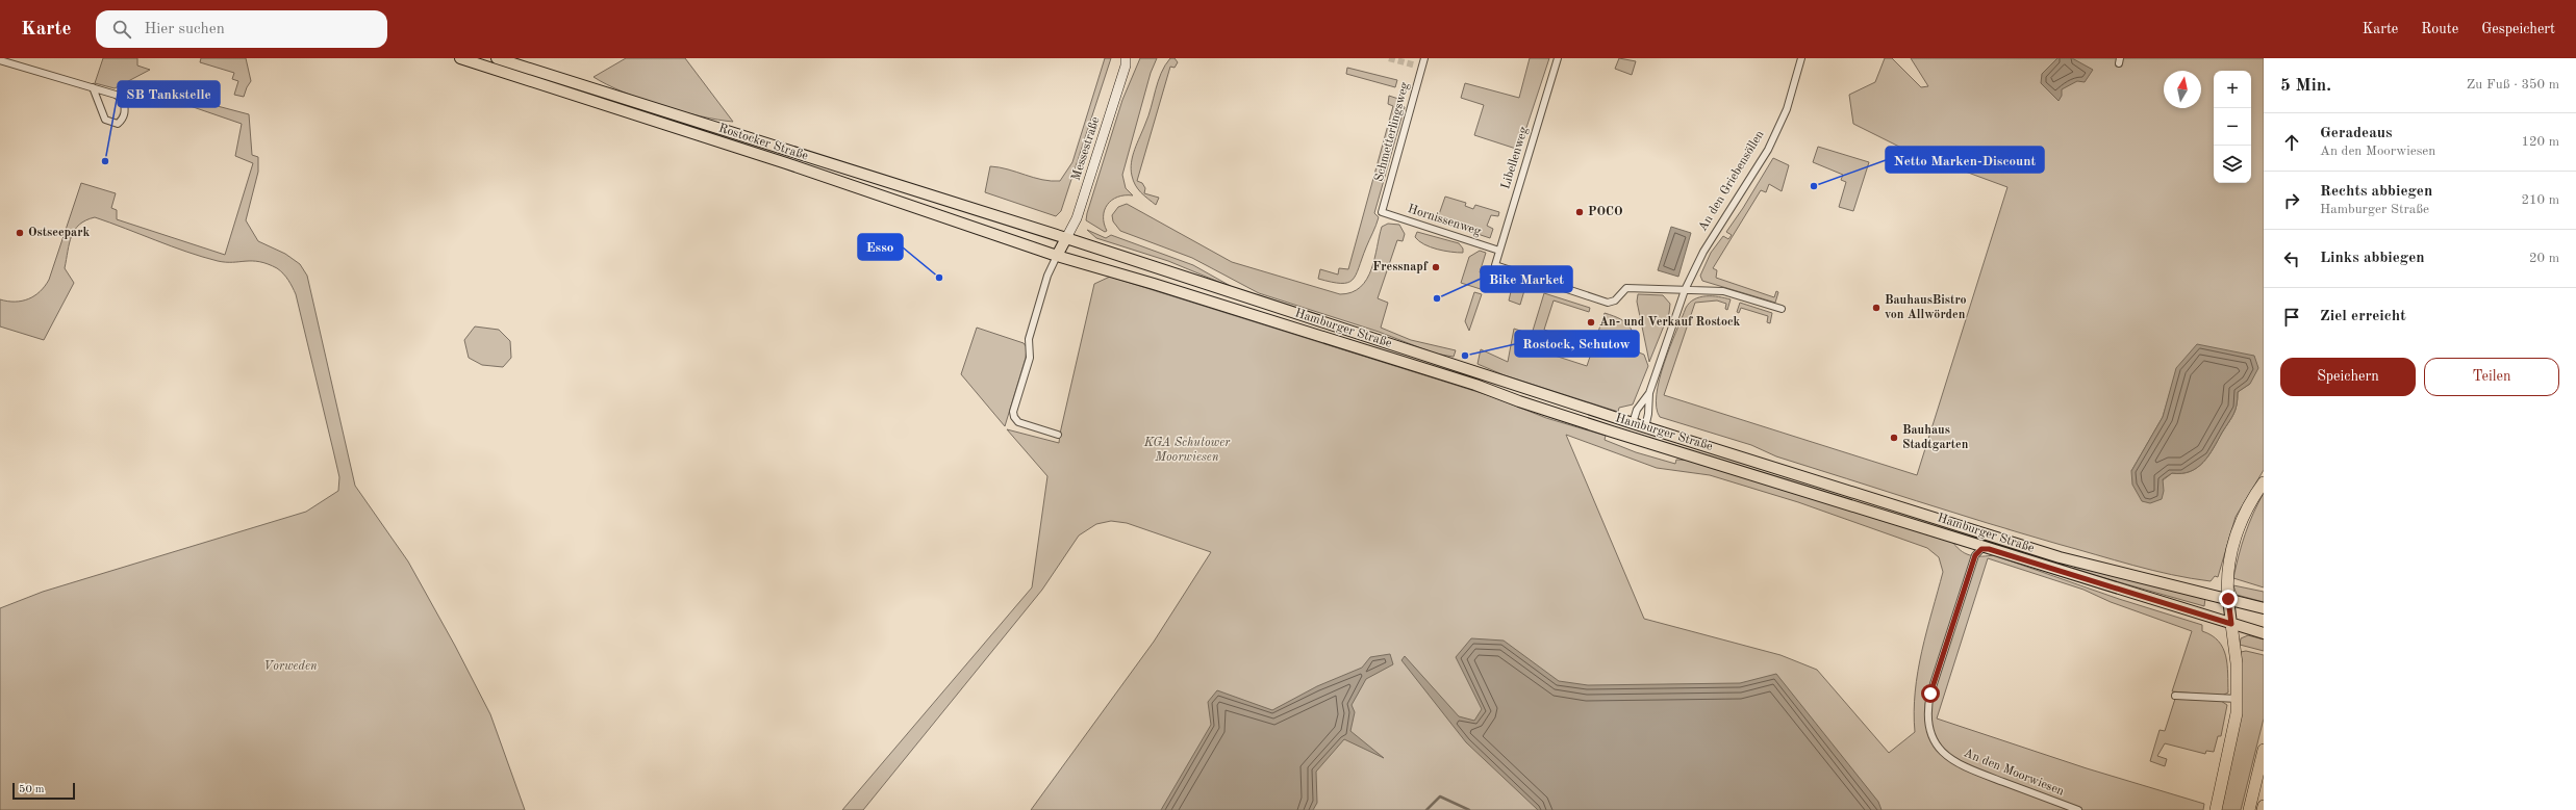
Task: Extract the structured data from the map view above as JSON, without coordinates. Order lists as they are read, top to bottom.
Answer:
{
  "streets": {
    "main road": [
      "Rostocker Straße",
      "Messestraße",
      "An den Griebensöllen",
      "Hamburger Straße"
    ],
    "street": [
      "Schmetterlingsweg",
      "Libellenweg",
      "Hornissenweg",
      "An den Moorwiesen"
    ]
  },
  "crossings": [
    ["Schmetterlingsweg", "Hornissenweg"],
    ["Rostocker Straße", "Messestraße"],
    ["Rostocker Straße", "Hamburger Straße"],
    ["Messestraße", "Hamburger Straße"],
    ["Libellenweg", "An den Griebensöllen"],
    ["Libellenweg", "Hornissenweg"],
    ["An den Griebensöllen", "Hamburger Straße"],
    ["Hamburger Straße", "An den Moorwiesen"]
  ],
  "parks": ["KGA Schutower Moorwiesen", "Vorweden"],
  "places": [
    "SB Tankstelle",
    "Netto Marken-Discount",
    "POCO",
    "Ostseepark",
    "Fressnapf",
    "Esso",
    "Bike Market",
    "BauhausBistro von Allwörden",
    "An- und Verkauf Rostock",
    "Rostock, Schutow",
    "Bauhaus Stadtgarten"
  ],
  "scale_bar": "50 m",
  "north": "top",
  "page": {
    "header": "Karte",
    "search": "Hier suchen",
    "nav": ["Karte", "Route", "Gespeichert"],
    "heading": ["5 Min.", "Zu Fuß · 350 m"],
    "map_buttons": ["+", "−"],
    "list": [
      ["Geradeaus", "An den Moorwiesen", "120 m"],
      ["Rechts abbiegen", "Hamburger Straße", "210 m"],
      ["Links abbiegen", "20 m"],
      "Ziel erreicht"
    ],
    "buttons": ["Speichern", "Teilen"],
    "scale": "50 m"
  }
}
